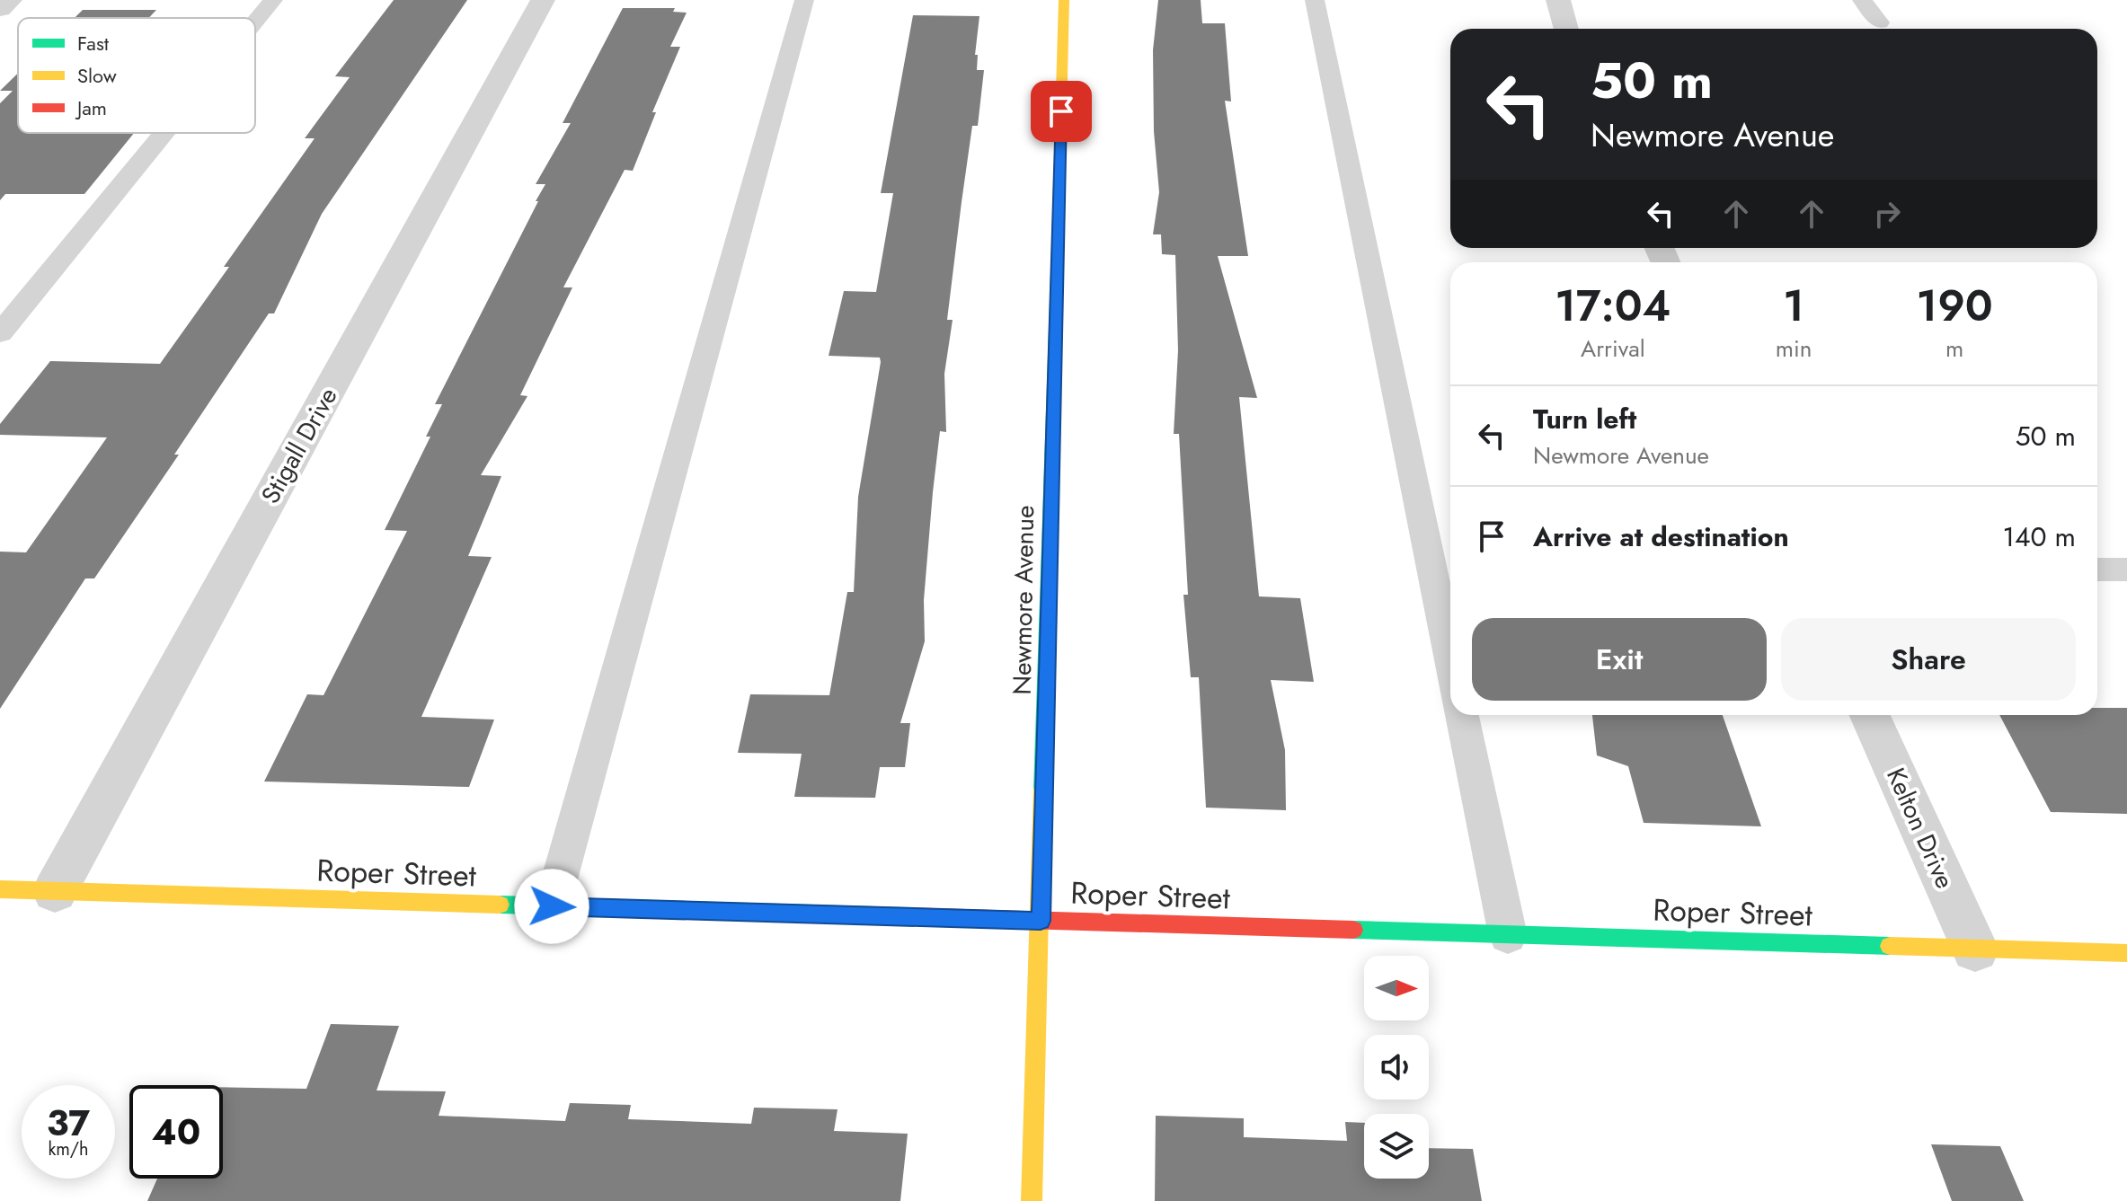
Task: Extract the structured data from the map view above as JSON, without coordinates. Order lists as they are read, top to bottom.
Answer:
{
  "streets": {
    "street": [
      "Stigall Drive",
      "Newmore Avenue",
      "Kelton Drive",
      "Roper Street"
    ]
  },
  "crossings": [
    ["Stigall Drive", "Roper Street"],
    ["Newmore Avenue", "Roper Street"],
    ["Kelton Drive", "Roper Street"]
  ],
  "legend": ["Fast", "Slow", "Jam"],
  "north": "right",
  "page": {
    "turn": ["50 m", "Newmore Avenue"],
    "eta": [
      "17:04",
      "Arrival",
      "1",
      "min",
      "190",
      "m"
    ],
    "list": [
      {
        "name": "Turn left",
        "note": "Newmore Avenue",
        "value": "50 m"
      },
      {
        "name": "Arrive at destination",
        "value": "140 m"
      }
    ],
    "buttons": ["Exit", "Share"],
    "speed": "37 km/h",
    "limit": "40"
  }
}
